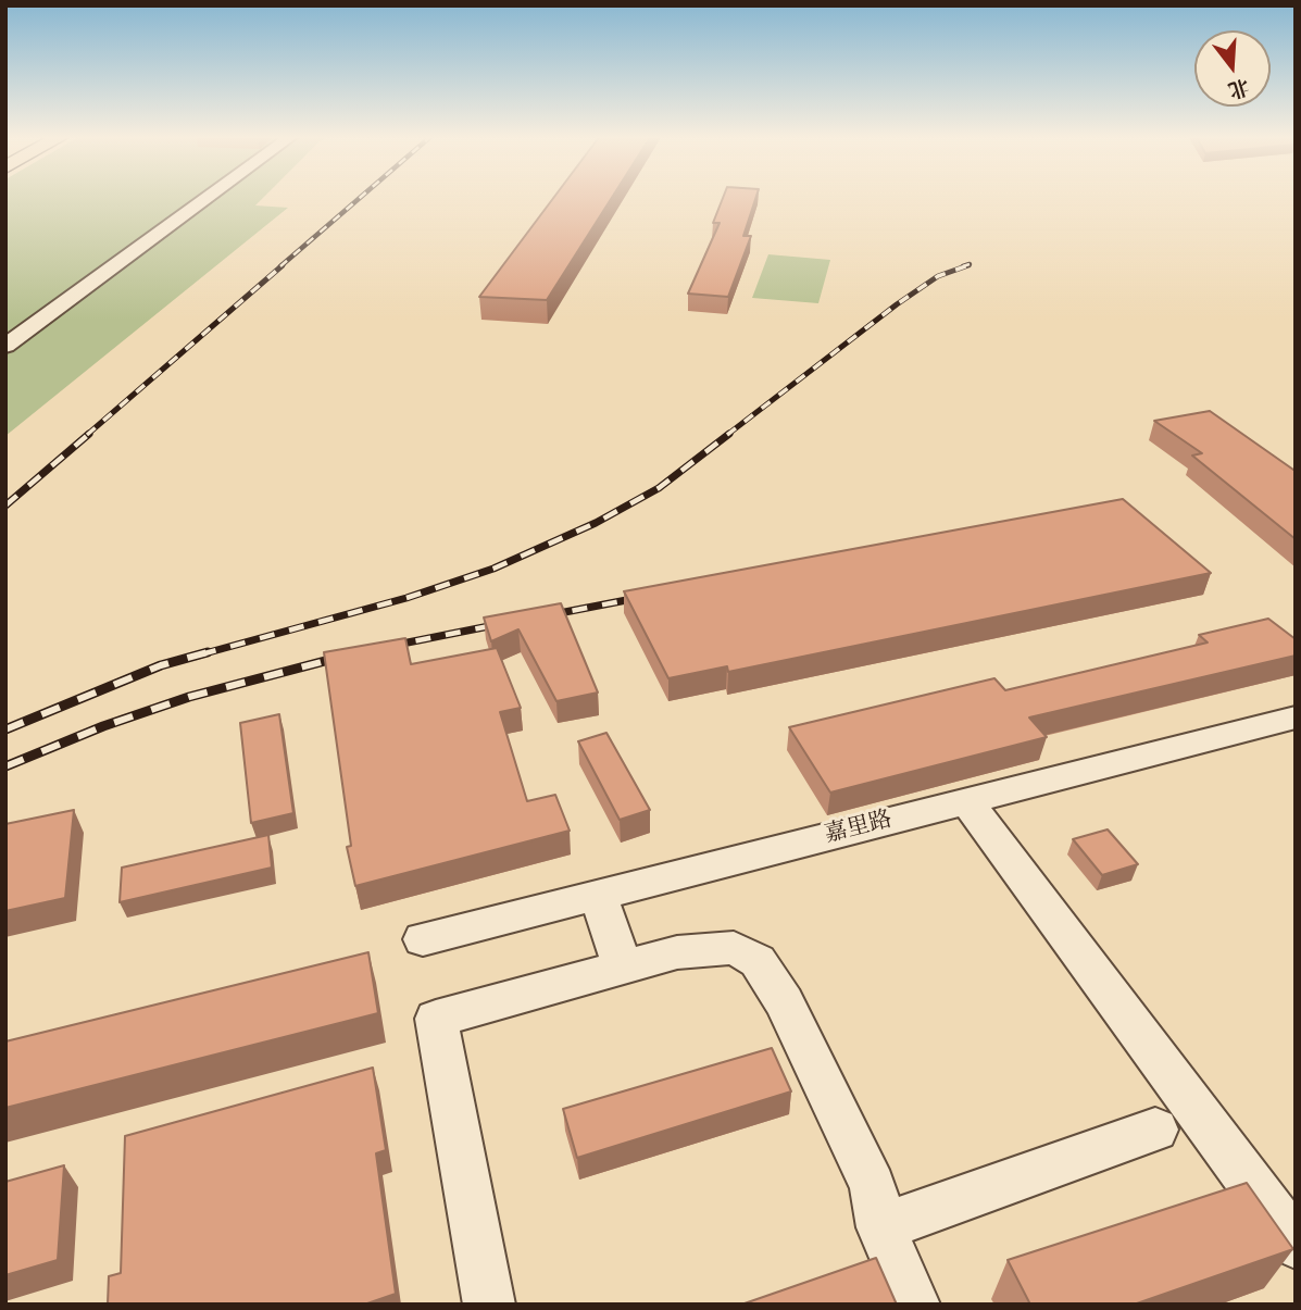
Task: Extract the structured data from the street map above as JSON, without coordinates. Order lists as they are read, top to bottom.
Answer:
{
  "streets": {
    "street": ["嘉里路"]
  },
  "north": "bottom"
}
